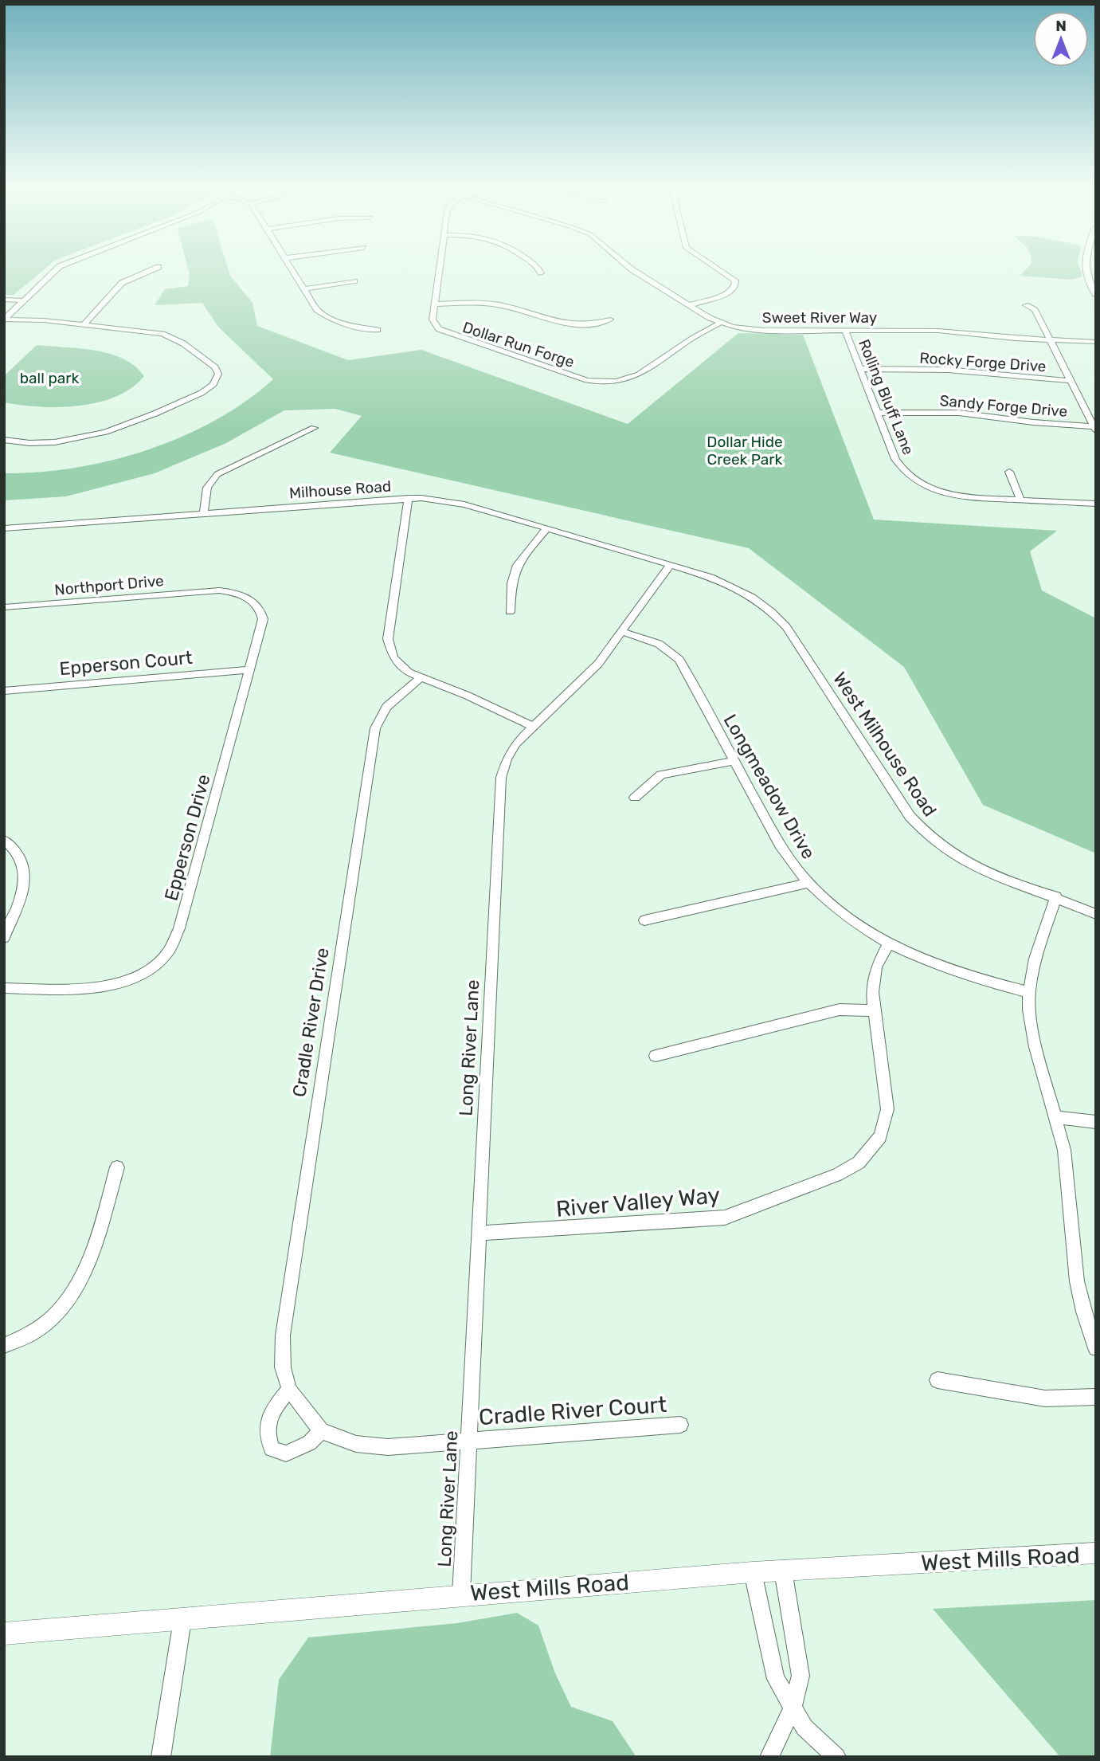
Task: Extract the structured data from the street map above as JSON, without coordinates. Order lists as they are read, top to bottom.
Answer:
{
  "streets": {
    "street": [
      "Sweet River Way",
      "Dollar Run Forge",
      "Rocky Forge Drive",
      "Rolling Bluff Lane",
      "Sandy Forge Drive",
      "Milhouse Road",
      "Northport Drive",
      "Epperson Court",
      "West Milhouse Road",
      "Longmeadow Drive",
      "Epperson Drive",
      "Cradle River Drive",
      "Long River Lane",
      "River Valley Way",
      "Cradle River Court",
      "West Mills Road"
    ]
  },
  "crossings": [
    ["Sweet River Way", "Dollar Run Forge"],
    ["Sweet River Way", "Rolling Bluff Lane"],
    ["Rocky Forge Drive", "Rolling Bluff Lane"],
    ["Rolling Bluff Lane", "Sandy Forge Drive"],
    ["Milhouse Road", "West Milhouse Road"],
    ["Milhouse Road", "Long River Lane"],
    ["Northport Drive", "Epperson Drive"],
    ["Epperson Court", "Epperson Drive"],
    ["West Milhouse Road", "Long River Lane"],
    ["Longmeadow Drive", "Long River Lane"],
    ["Longmeadow Drive", "River Valley Way"],
    ["Long River Lane", "River Valley Way"],
    ["Long River Lane", "Cradle River Court"],
    ["Long River Lane", "West Mills Road"]
  ],
  "parks": ["ball park", "Dollar Hide Creek Park"],
  "north": "top"
}
